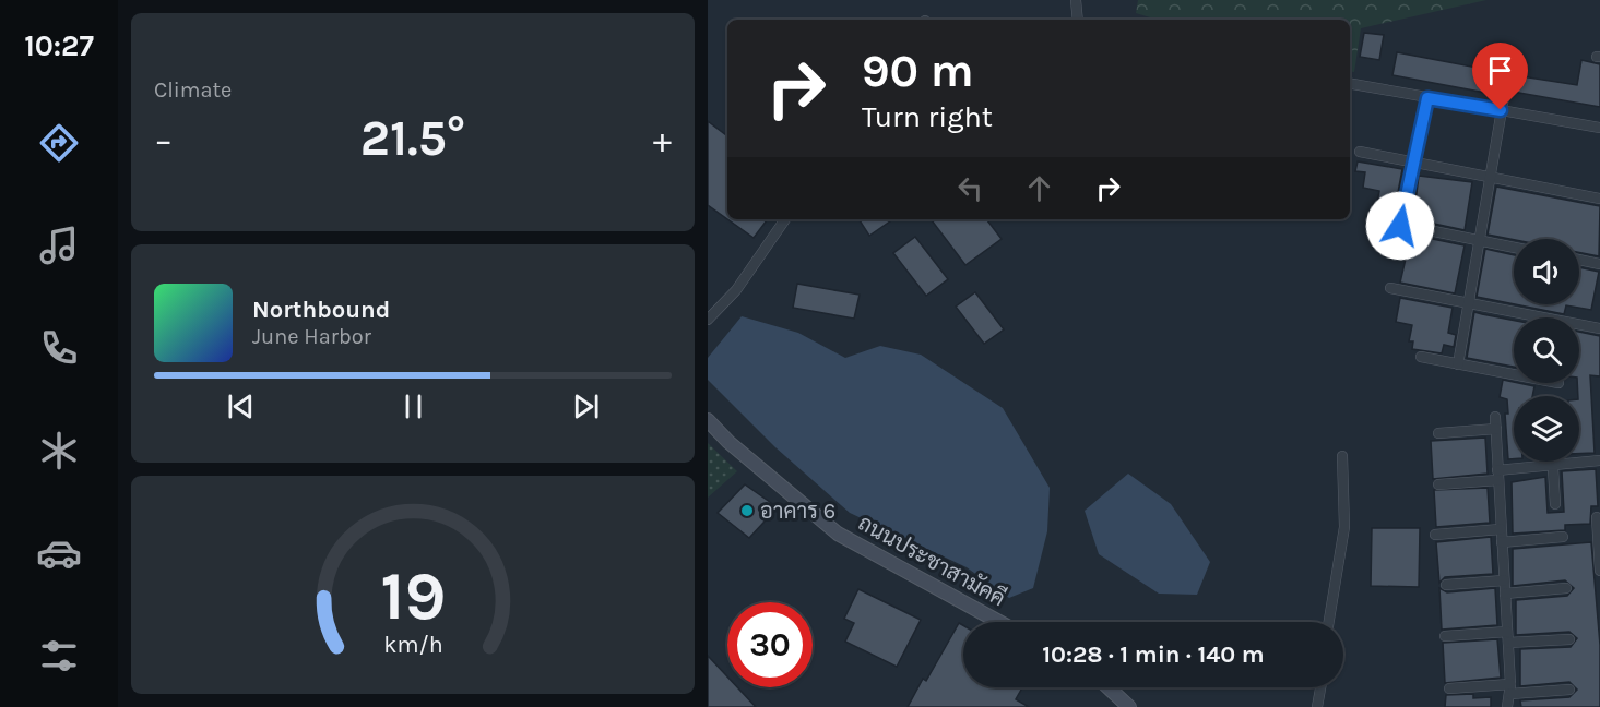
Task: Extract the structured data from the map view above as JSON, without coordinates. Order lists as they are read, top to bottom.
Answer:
{
  "streets": {
    "street": ["ถนนประชาสามัคคี"]
  },
  "places": ["อาคาร 6"],
  "page": {
    "tabs": "10:27",
    "tile": "Climate",
    "turn": ["90 m", "Turn right"],
    "heat": ["−", "21.5°", "+"],
    "song": ["Northbound", "June Harbor"],
    "limit": "30",
    "trip": "10:28 · 1 min · 140 m",
    "gauge": ["19", "km/h"]
  }
}
